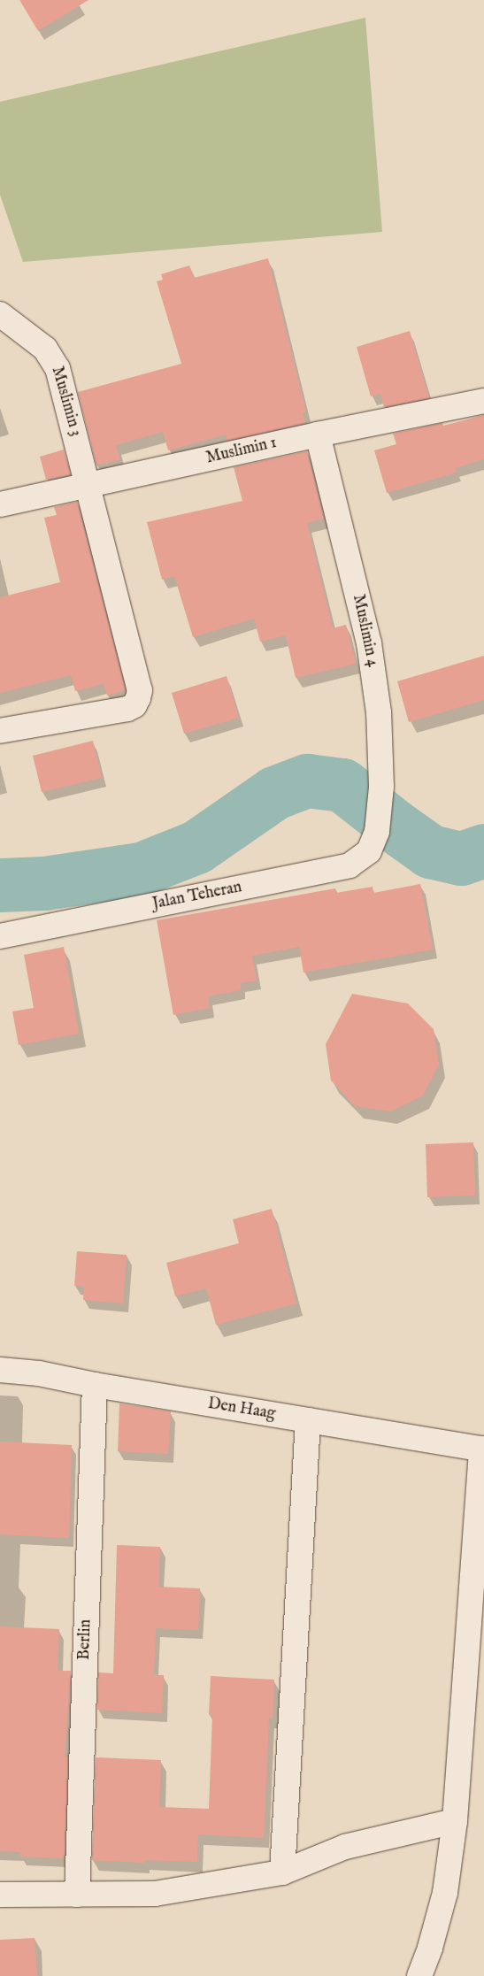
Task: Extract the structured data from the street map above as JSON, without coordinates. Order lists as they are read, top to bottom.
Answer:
{
  "streets": {
    "street": [
      "Muslimin 3",
      "Muslimin 1",
      "Muslimin 4",
      "Jalan Teheran",
      "Den Haag",
      "Berlin"
    ]
  },
  "crossings": [
    ["Muslimin 3", "Muslimin 1"],
    ["Muslimin 1", "Muslimin 4"],
    ["Muslimin 4", "Jalan Teheran"],
    ["Den Haag", "Berlin"]
  ]
}
